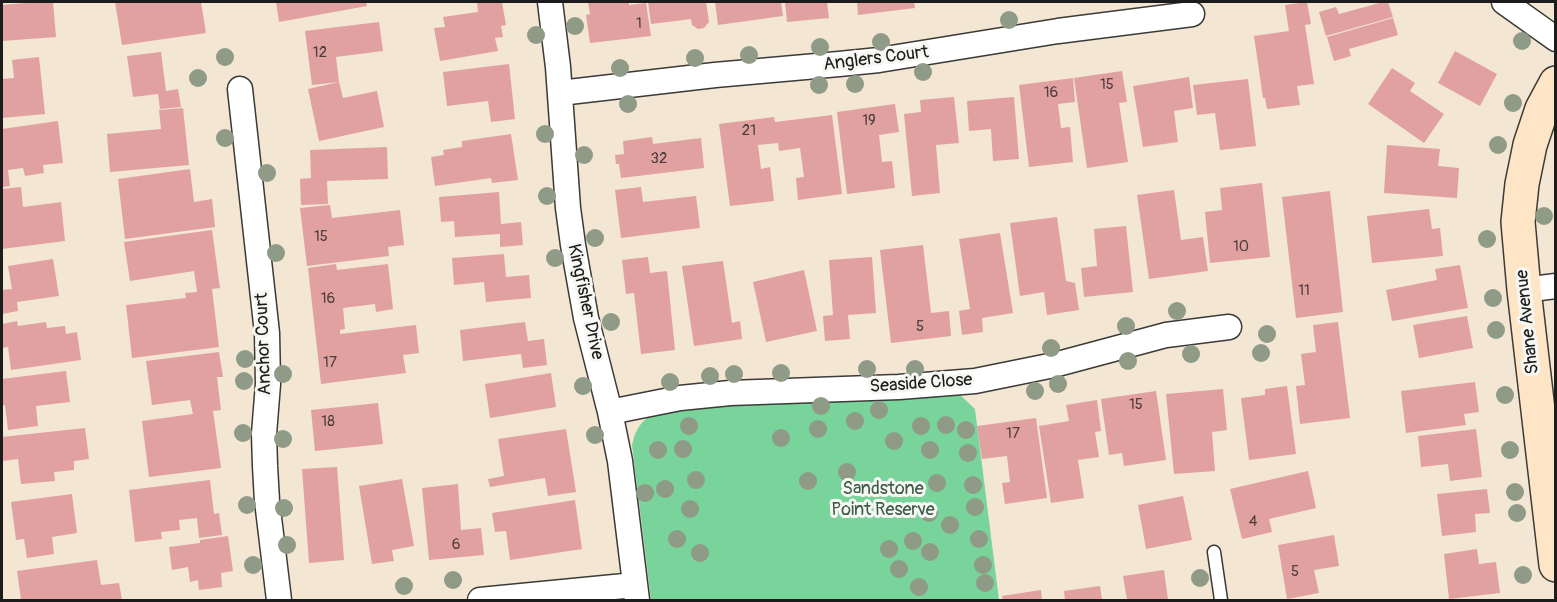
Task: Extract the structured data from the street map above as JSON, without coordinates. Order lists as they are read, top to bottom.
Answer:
{
  "streets": {
    "street": [
      "Anglers Court",
      "Kingfisher Drive",
      "Shane Avenue",
      "Anchor Court",
      "Seaside Close"
    ]
  },
  "crossings": [
    ["Anglers Court", "Kingfisher Drive"],
    ["Kingfisher Drive", "Seaside Close"]
  ],
  "parks": ["Sandstone Point Reserve"],
  "house_numbers": [
    "1",
    "12",
    "15",
    "16",
    "19",
    "21",
    "32",
    "15",
    "10",
    "11",
    "16",
    "5",
    "17",
    "15",
    "18",
    "17",
    "4",
    "6",
    "5"
  ]
}
